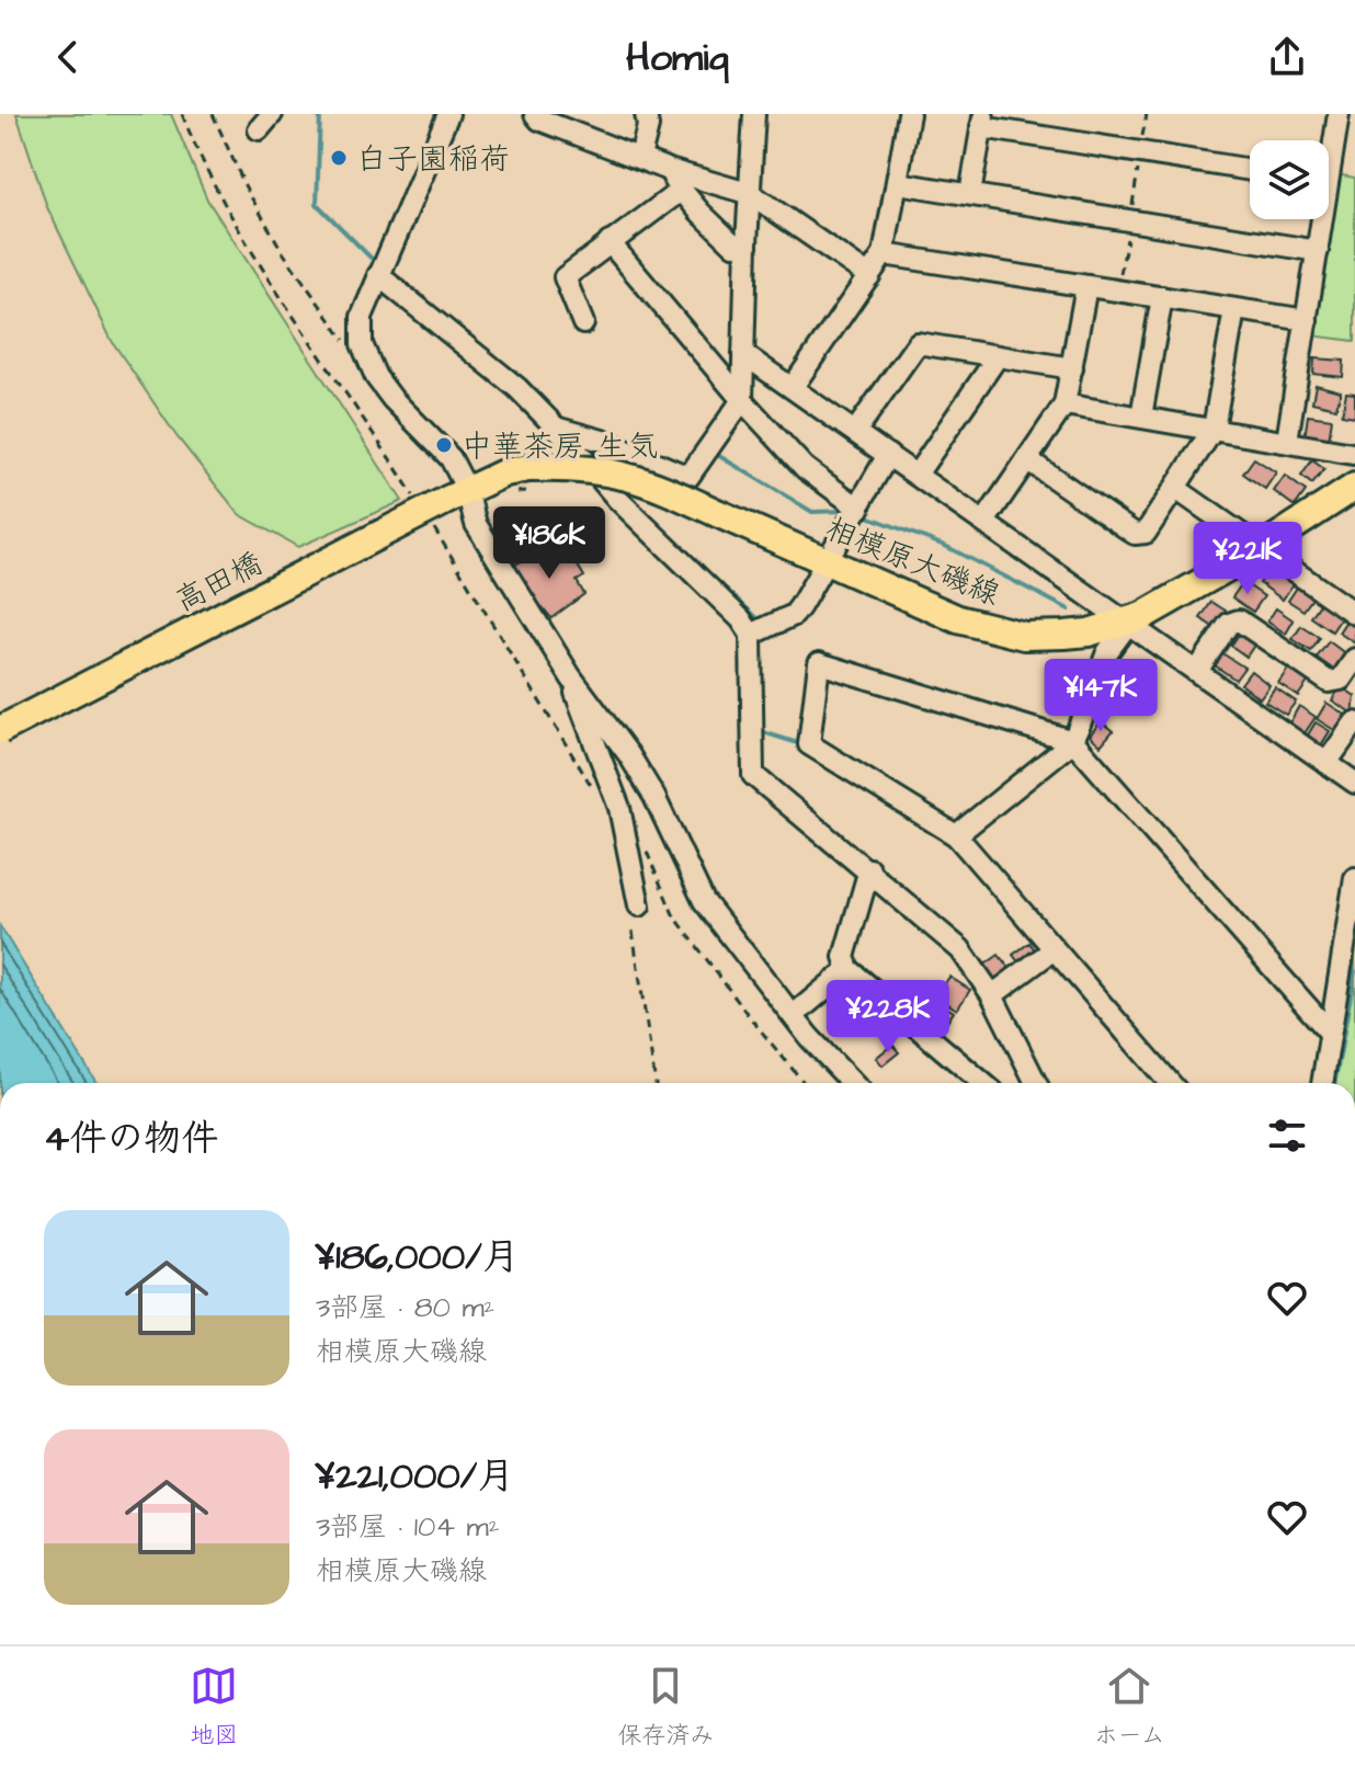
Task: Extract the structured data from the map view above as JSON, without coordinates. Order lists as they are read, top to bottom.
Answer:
{
  "streets": {
    "main road": ["相模原大磯線", "高田橋"]
  },
  "crossings": [
    ["相模原大磯線", "高田橋"]
  ],
  "places": ["白子園稲荷", "中華茶房 生気"],
  "page": {
    "header": "Homiq",
    "price": [
      "¥186K",
      "¥221K",
      "¥147K",
      "¥228K"
    ],
    "heading": "4件の物件",
    "list": [
      {
        "name": "¥186,000/月",
        "note": "3部屋 · 80 m² · 相模原大磯線"
      },
      {
        "name": "¥221,000/月",
        "note": "3部屋 · 104 m² · 相模原大磯線"
      }
    ],
    "tabs": ["地図", "保存済み", "ホーム"]
  }
}
